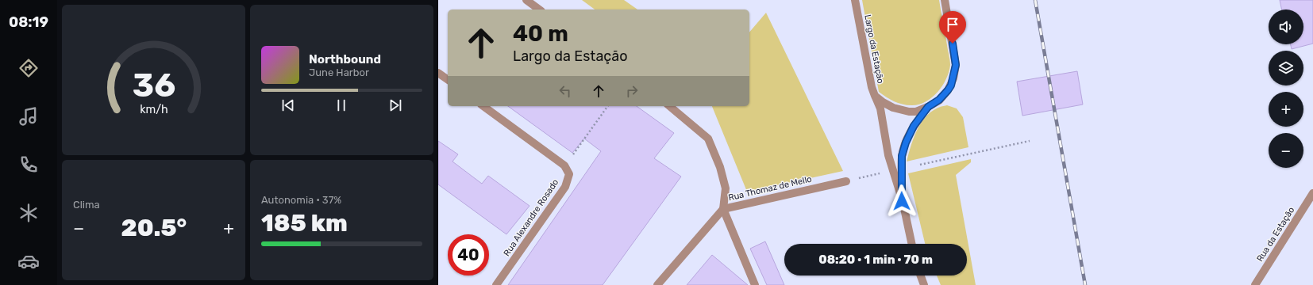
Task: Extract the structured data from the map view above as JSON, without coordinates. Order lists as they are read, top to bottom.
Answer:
{
  "streets": {
    "street": [
      "Largo da Estação",
      "Rua Thomaz de Mello",
      "Rua Alexandre Rosado",
      "Rua da Estação"
    ]
  },
  "page": {
    "tabs": "08:19",
    "map_buttons": ["+", "−"],
    "turn": ["40 m", "Largo da Estação"],
    "song": ["Northbound", "June Harbor"],
    "tile": [
      "Clima",
      ["Autonomia · 37%", "185 km"]
    ],
    "heat": ["−", "20.5°", "+"],
    "limit": "40",
    "trip": "08:20 · 1 min · 70 m",
    "gauge": ["36", "km/h"]
  }
}
